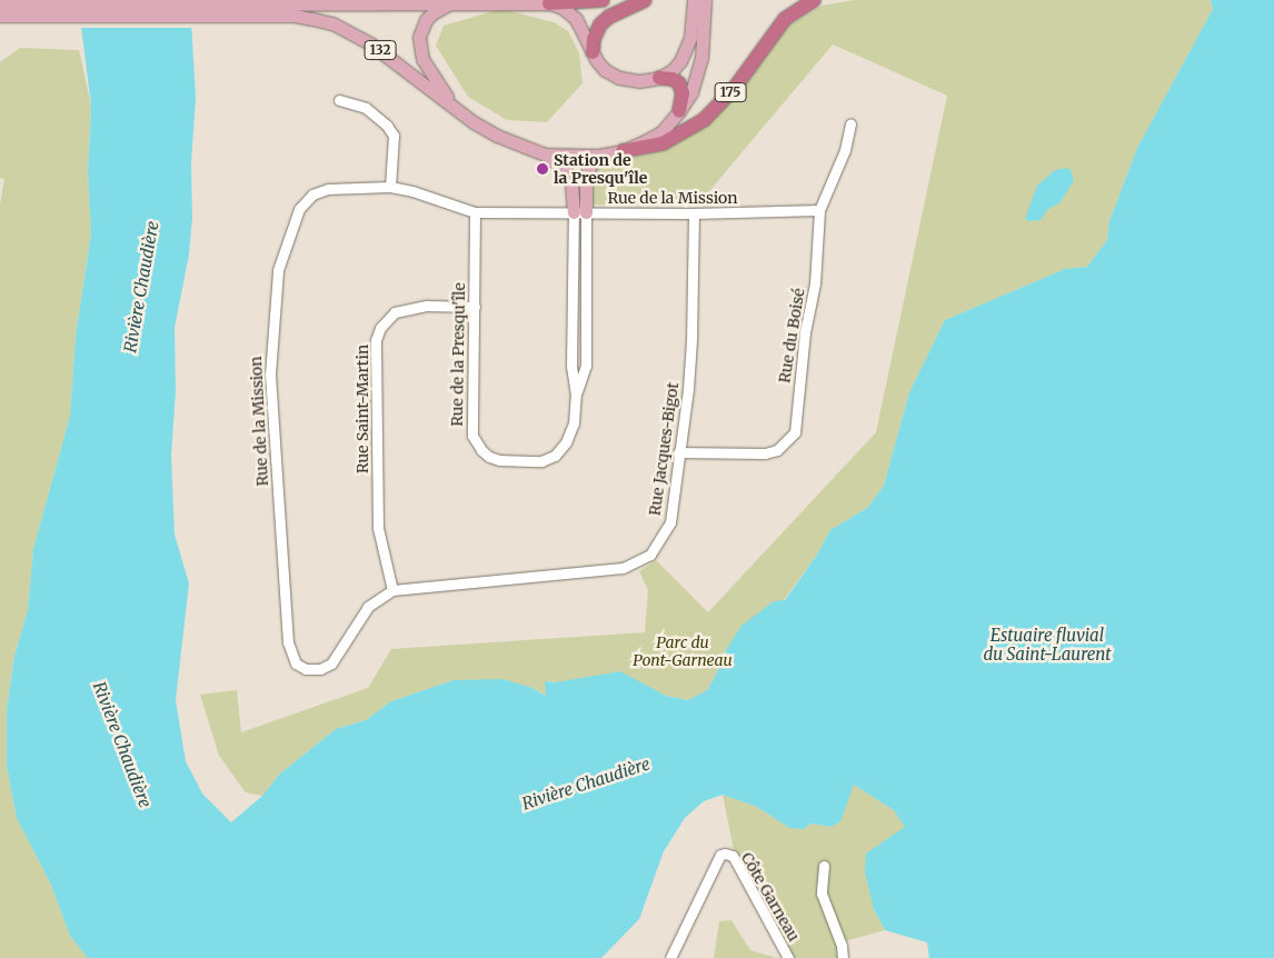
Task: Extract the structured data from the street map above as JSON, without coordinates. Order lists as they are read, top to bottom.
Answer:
{
  "streets": {
    "highway": ["175"],
    "main road": ["132"],
    "street": [
      "Rue de la Mission",
      "Rue du Boisé",
      "Rue de la Presqu'île",
      "Rue Saint-Martin",
      "Rue Jacques-Bigot",
      "Côte Garneau"
    ]
  },
  "crossings": [
    ["132", "175"],
    ["Rue de la Mission", "Rue du Boisé"],
    ["Rue de la Mission", "Rue de la Presqu'île"],
    ["Rue de la Mission", "Rue Saint-Martin"],
    ["Rue de la Mission", "Rue Jacques-Bigot"],
    ["Rue du Boisé", "Rue Jacques-Bigot"],
    ["Rue de la Presqu'île", "Rue Saint-Martin"],
    ["Rue Saint-Martin", "Rue Jacques-Bigot"]
  ],
  "water": ["Rivière Chaudière", "Estuaire fluvial du Saint-Laurent"],
  "parks": ["Parc du Pont-Garneau"],
  "places": ["Station de la Presqu'île"]
}
